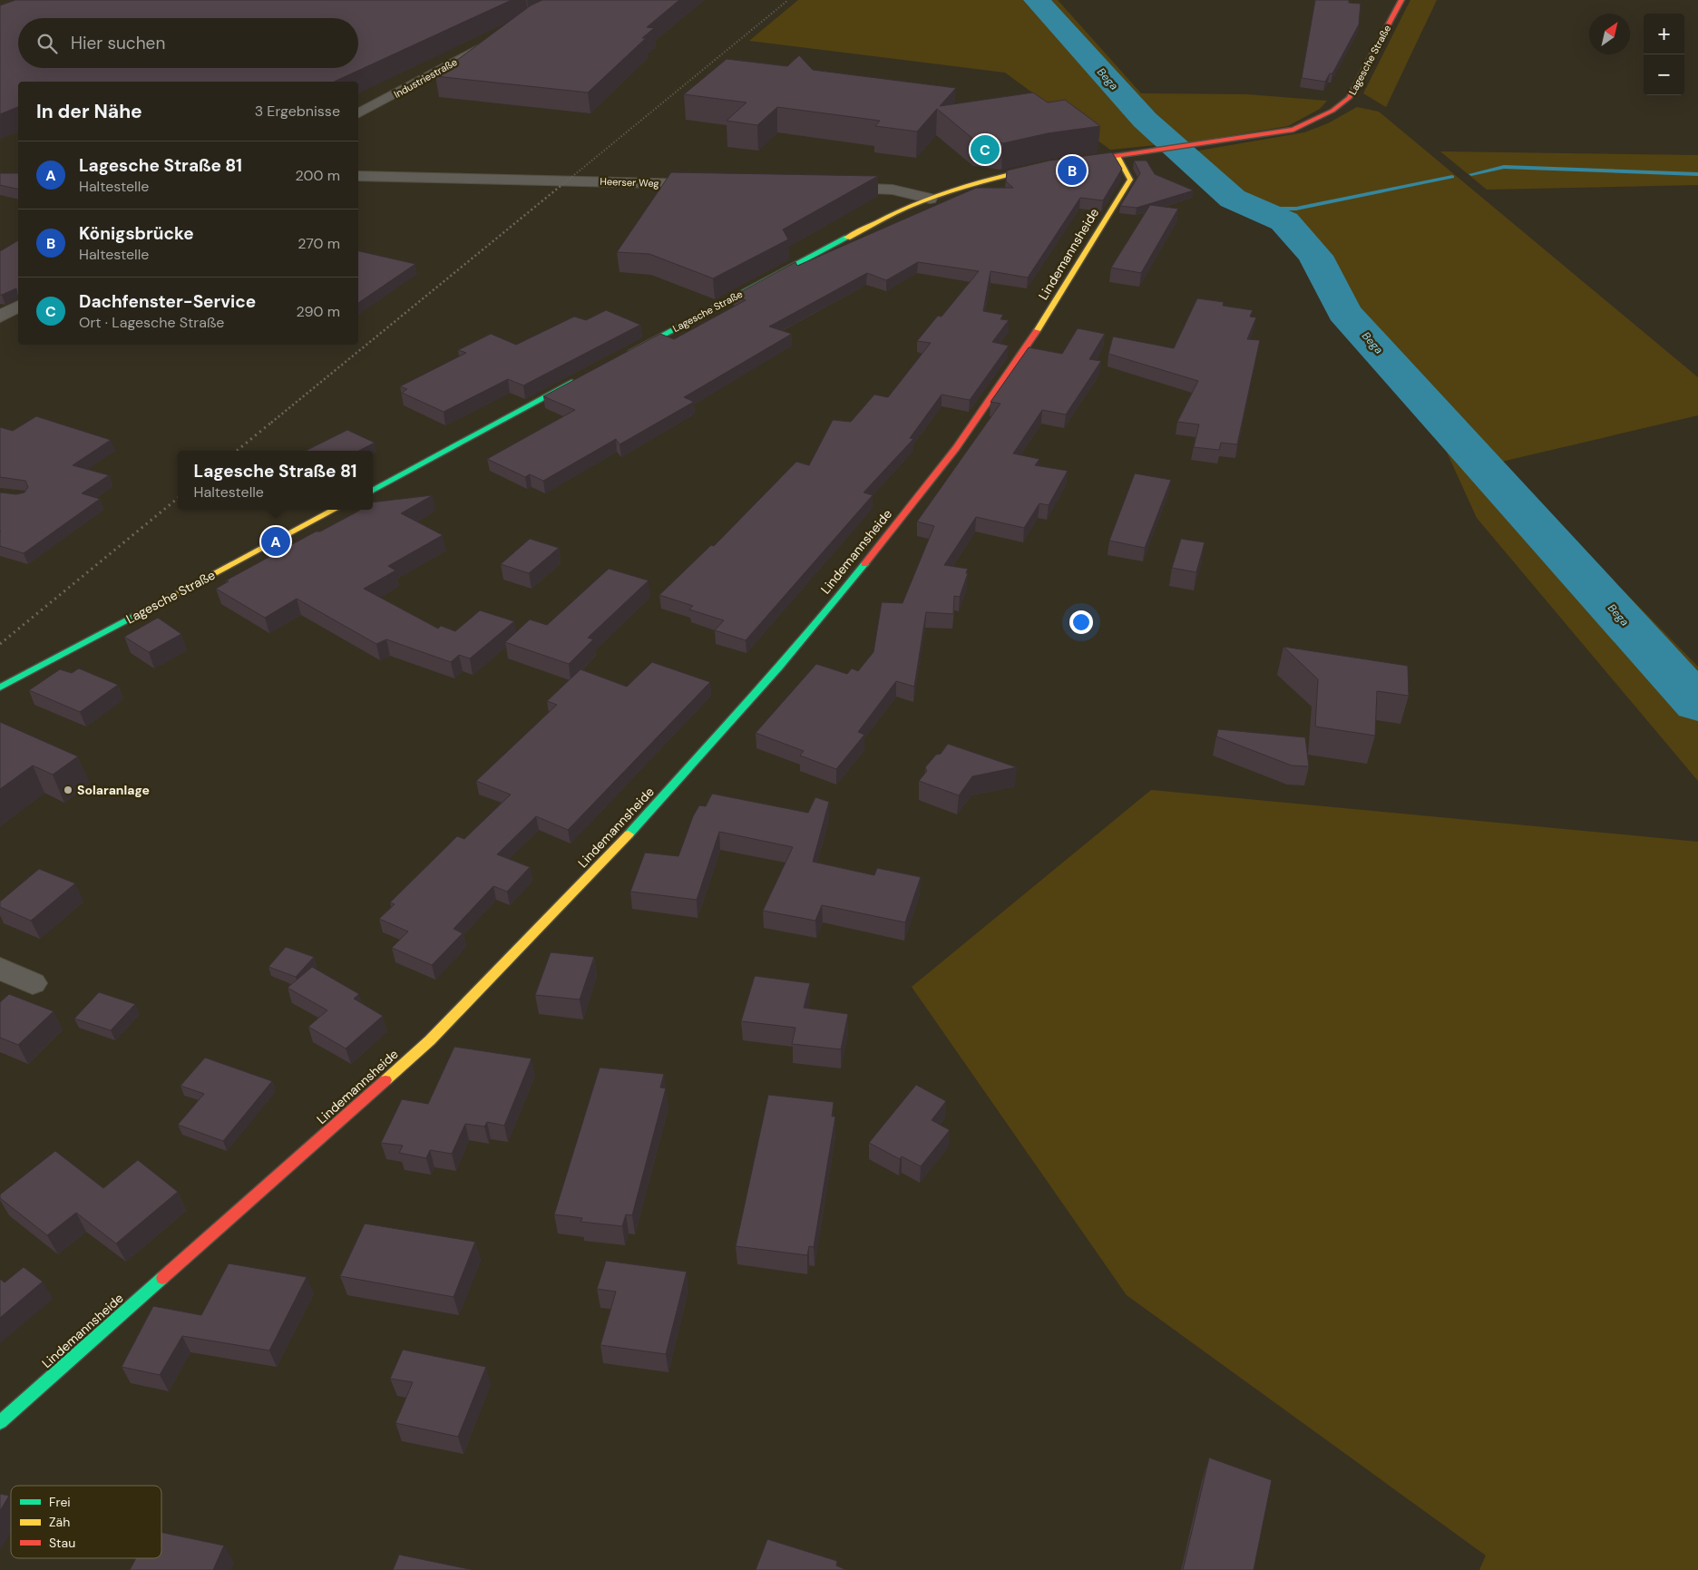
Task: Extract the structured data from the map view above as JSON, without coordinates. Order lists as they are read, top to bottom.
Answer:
{
  "streets": {
    "street": [
      "Lagesche Straße",
      "Industriestraße",
      "Heerser Weg",
      "Lindemannsheide"
    ]
  },
  "crossings": [
    ["Lagesche Straße", "Lindemannsheide"]
  ],
  "water": ["Bega"],
  "places": ["Solaranlage"],
  "legend": ["Frei", "Zäh", "Stau"],
  "north": "top right",
  "page": {
    "map_buttons": ["+", "−"],
    "search": "Hier suchen",
    "heading": ["In der Nähe", "3 Ergebnisse"],
    "pins": ["C", "B", "A"],
    "list": [
      {
        "mark": "A",
        "name": "Lagesche Straße 81",
        "note": "Haltestelle",
        "value": "200 m"
      },
      {
        "mark": "B",
        "name": "Königsbrücke",
        "note": "Haltestelle",
        "value": "270 m"
      },
      {
        "mark": "C",
        "name": "Dachfenster-Service",
        "note": "Ort · Lagesche Straße",
        "value": "290 m"
      }
    ],
    "popup": ["Lagesche Straße 81", "Haltestelle"]
  }
}
